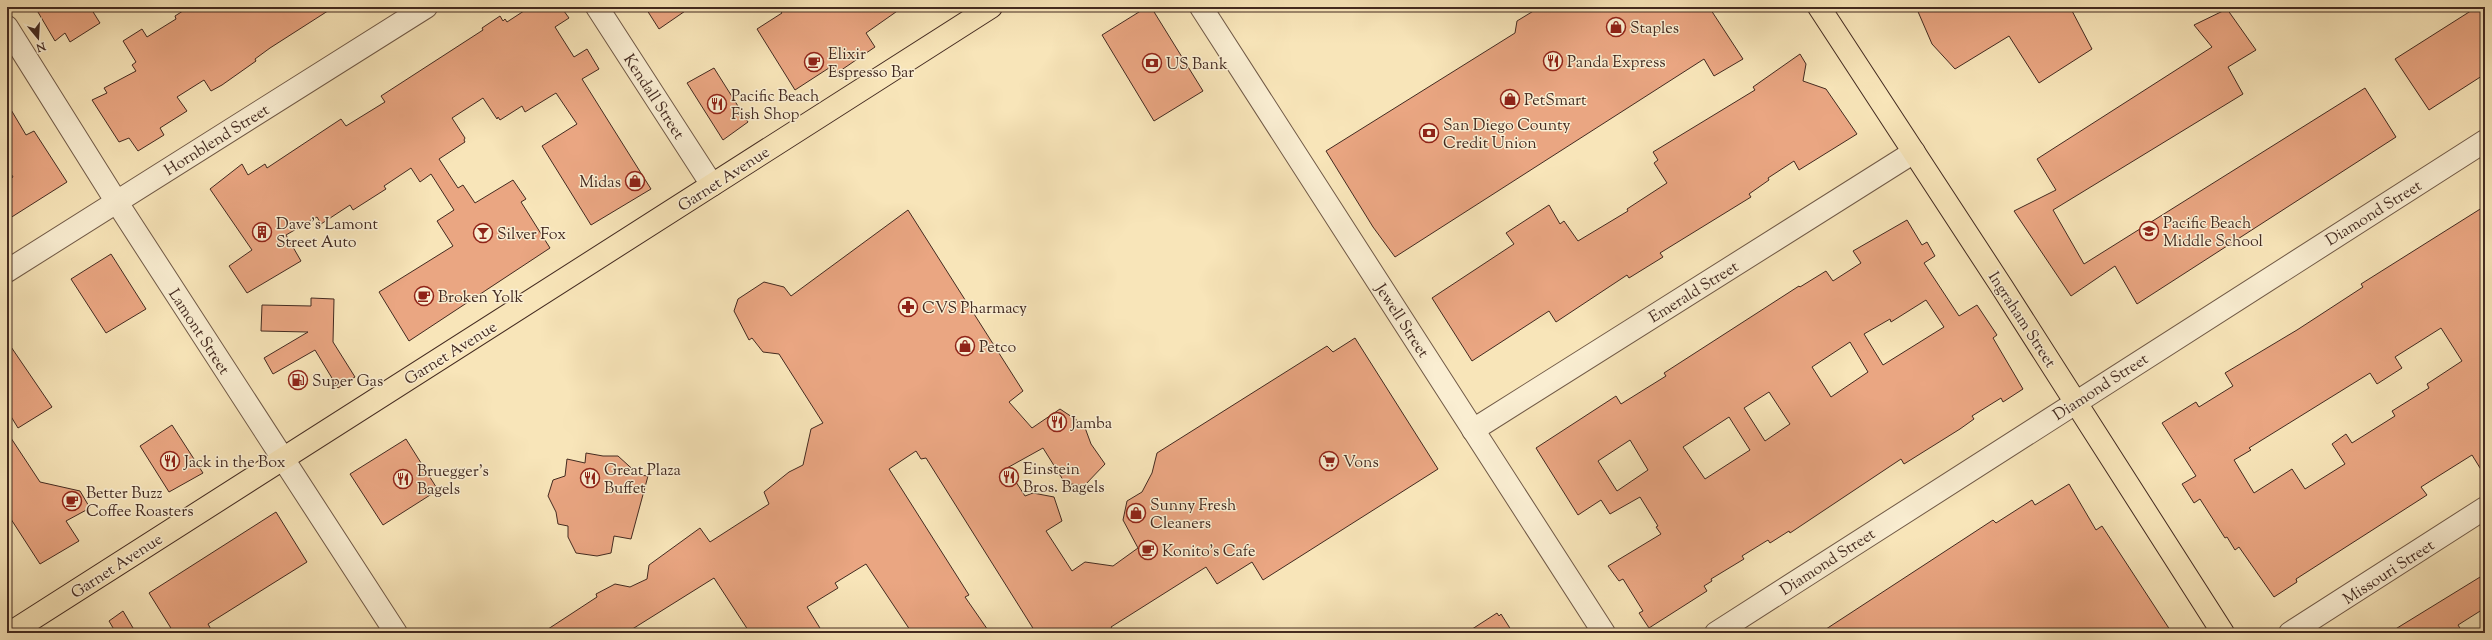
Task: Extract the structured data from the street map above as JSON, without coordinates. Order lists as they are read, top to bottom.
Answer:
{
  "streets": {
    "main road": ["Garnet Avenue", "Ingraham Street"],
    "street": [
      "Kendall Street",
      "Hornblend Street",
      "Diamond Street",
      "Emerald Street",
      "Jewell Street",
      "Lamont Street",
      "Missouri Street"
    ]
  },
  "crossings": [
    ["Kendall Street", "Garnet Avenue"],
    ["Hornblend Street", "Lamont Street"],
    ["Garnet Avenue", "Lamont Street"],
    ["Diamond Street", "Ingraham Street"],
    ["Emerald Street", "Ingraham Street"],
    ["Emerald Street", "Jewell Street"]
  ],
  "places": {
    "shop": [
      "Staples",
      "PetSmart",
      "Midas",
      "Petco",
      "Sunny Fresh Cleaners"
    ],
    "restaurant": [
      "Panda Express",
      "Pacific Beach Fish Shop",
      "Jamba",
      "Jack in the Box",
      "Einstein Bros. Bagels",
      "Great Plaza Buffet",
      "Bruegger's Bagels"
    ],
    "cafe": [
      "Elixir Espresso Bar",
      "Broken Yolk",
      "Better Buzz Coffee Roasters",
      "Konito's Cafe"
    ],
    "bank": ["US Bank", "San Diego County Credit Union"],
    "school or university": ["Pacific Beach Middle School"],
    "building": ["Dave's Lamont Street Auto"],
    "bar": ["Silver Fox"],
    "pharmacy": ["CVS Pharmacy"],
    "fuel station": ["Super Gas"],
    "supermarket": ["Vons"]
  },
  "north": "bottom"
}
